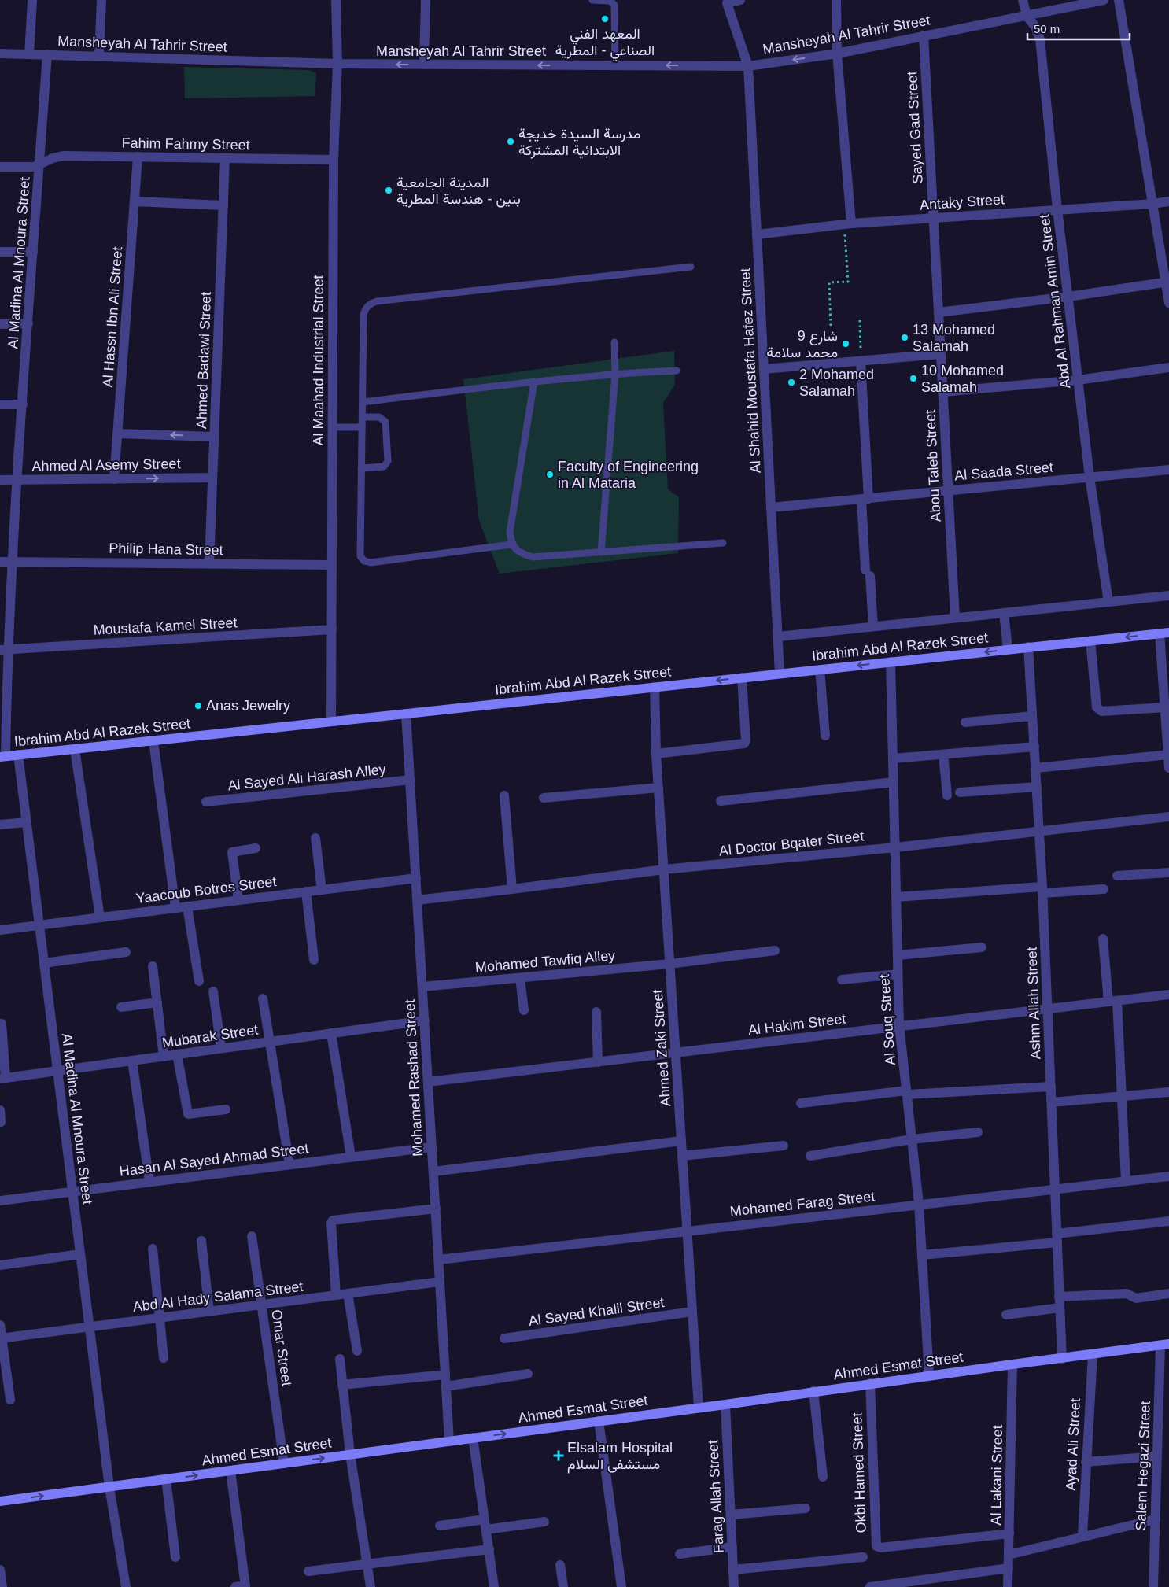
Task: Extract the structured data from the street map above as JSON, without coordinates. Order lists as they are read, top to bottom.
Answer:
{
  "streets": {
    "main road": ["Ibrahim Abd Al Razek Street", "Ahmed Esmat Street"],
    "street": [
      "Mansheyah Al Tahrir Street",
      "Sayed Gad Street",
      "Fahim Fahmy Street",
      "Antaky Street",
      "Al Madina Al Mnoura Street",
      "Abd Al Rahman Amin Street",
      "Al Hassn Ibn Ali Street",
      "Ahmed Badawi Street",
      "Al Maahad Industrial Street",
      "Al Shahid Moustafa Hafez Street",
      "Ahmed Al Asemy Street",
      "Abou Taleb Street",
      "Al Saada Street",
      "Philip Hana Street",
      "Moustafa Kamel Street",
      "Al Sayed Ali Harash Alley",
      "Al Doctor Bqater Street",
      "Yaacoub Botros Street",
      "Mohamed Tawfiq Alley",
      "Ashm Allah Street",
      "Al Souq Street",
      "Al Hakim Street",
      "Mubarak Street",
      "Ahmed Zaki Street",
      "Mohamed Rashad Street",
      "Hasan Al Sayed Ahmad Street",
      "Mohamed Farag Street",
      "Abd Al Hady Salama Street",
      "Al Sayed Khalil Street",
      "Omar Street",
      "Ayad Ali Street",
      "Salem Hegazi Street",
      "Okbi Hamed Street",
      "Al Lakani Street",
      "Farag Allah Street"
    ]
  },
  "crossings": [
    ["Mansheyah Al Tahrir Street", "Sayed Gad Street"],
    ["Mansheyah Al Tahrir Street", "Al Madina Al Mnoura Street"],
    ["Mansheyah Al Tahrir Street", "Abd Al Rahman Amin Street"],
    ["Mansheyah Al Tahrir Street", "Al Maahad Industrial Street"],
    ["Mansheyah Al Tahrir Street", "Al Shahid Moustafa Hafez Street"],
    ["Sayed Gad Street", "Antaky Street"],
    ["Sayed Gad Street", "Abou Taleb Street"],
    ["Fahim Fahmy Street", "Al Madina Al Mnoura Street"],
    ["Fahim Fahmy Street", "Al Hassn Ibn Ali Street"],
    ["Fahim Fahmy Street", "Ahmed Badawi Street"],
    ["Fahim Fahmy Street", "Al Maahad Industrial Street"],
    ["Antaky Street", "Abd Al Rahman Amin Street"],
    ["Antaky Street", "Al Shahid Moustafa Hafez Street"],
    ["Antaky Street", "Abou Taleb Street"],
    ["Al Madina Al Mnoura Street", "Ahmed Al Asemy Street"],
    ["Al Madina Al Mnoura Street", "Philip Hana Street"],
    ["Al Madina Al Mnoura Street", "Moustafa Kamel Street"],
    ["Al Madina Al Mnoura Street", "Ibrahim Abd Al Razek Street"],
    ["Al Madina Al Mnoura Street", "Yaacoub Botros Street"],
    ["Al Madina Al Mnoura Street", "Mubarak Street"],
    ["Al Madina Al Mnoura Street", "Hasan Al Sayed Ahmad Street"],
    ["Al Madina Al Mnoura Street", "Abd Al Hady Salama Street"],
    ["Al Madina Al Mnoura Street", "Ahmed Esmat Street"],
    ["Abd Al Rahman Amin Street", "Al Saada Street"],
    ["Abd Al Rahman Amin Street", "Ibrahim Abd Al Razek Street"],
    ["Al Hassn Ibn Ali Street", "Ahmed Al Asemy Street"],
    ["Ahmed Badawi Street", "Ahmed Al Asemy Street"],
    ["Ahmed Badawi Street", "Philip Hana Street"],
    ["Al Maahad Industrial Street", "Philip Hana Street"],
    ["Al Maahad Industrial Street", "Moustafa Kamel Street"],
    ["Al Maahad Industrial Street", "Ibrahim Abd Al Razek Street"],
    ["Al Shahid Moustafa Hafez Street", "Al Saada Street"],
    ["Al Shahid Moustafa Hafez Street", "Ibrahim Abd Al Razek Street"],
    ["Abou Taleb Street", "Al Saada Street"],
    ["Abou Taleb Street", "Ibrahim Abd Al Razek Street"],
    ["Ibrahim Abd Al Razek Street", "Ashm Allah Street"],
    ["Ibrahim Abd Al Razek Street", "Al Souq Street"],
    ["Ibrahim Abd Al Razek Street", "Ahmed Zaki Street"],
    ["Ibrahim Abd Al Razek Street", "Mohamed Rashad Street"],
    ["Al Sayed Ali Harash Alley", "Mohamed Rashad Street"],
    ["Al Doctor Bqater Street", "Ashm Allah Street"],
    ["Al Doctor Bqater Street", "Al Souq Street"],
    ["Al Doctor Bqater Street", "Ahmed Zaki Street"],
    ["Al Doctor Bqater Street", "Mohamed Rashad Street"],
    ["Yaacoub Botros Street", "Mohamed Rashad Street"],
    ["Mohamed Tawfiq Alley", "Ahmed Zaki Street"],
    ["Mohamed Tawfiq Alley", "Mohamed Rashad Street"],
    ["Ashm Allah Street", "Al Hakim Street"],
    ["Ashm Allah Street", "Mohamed Farag Street"],
    ["Ashm Allah Street", "Ahmed Esmat Street"],
    ["Al Souq Street", "Al Hakim Street"],
    ["Al Souq Street", "Mohamed Farag Street"],
    ["Al Souq Street", "Ahmed Esmat Street"],
    ["Al Hakim Street", "Ahmed Zaki Street"],
    ["Al Hakim Street", "Mohamed Rashad Street"],
    ["Mubarak Street", "Mohamed Rashad Street"],
    ["Ahmed Zaki Street", "Mohamed Farag Street"],
    ["Ahmed Zaki Street", "Al Sayed Khalil Street"],
    ["Ahmed Zaki Street", "Ahmed Esmat Street"],
    ["Mohamed Rashad Street", "Hasan Al Sayed Ahmad Street"],
    ["Mohamed Rashad Street", "Mohamed Farag Street"],
    ["Mohamed Rashad Street", "Abd Al Hady Salama Street"],
    ["Mohamed Rashad Street", "Ahmed Esmat Street"],
    ["Abd Al Hady Salama Street", "Omar Street"],
    ["Omar Street", "Ahmed Esmat Street"],
    ["Ahmed Esmat Street", "Ayad Ali Street"],
    ["Ahmed Esmat Street", "Salem Hegazi Street"],
    ["Ahmed Esmat Street", "Okbi Hamed Street"],
    ["Ahmed Esmat Street", "Al Lakani Street"],
    ["Ahmed Esmat Street", "Farag Allah Street"],
    ["Okbi Hamed Street", "Al Lakani Street"]
  ],
  "one_way": ["Mansheyah Al Tahrir Street"],
  "places": {
    "other": [
      "المعهد الفني الصناعي - المطرية",
      "مدرسة السيدة خديجة الابتدائية المشتركة",
      "المدينة الجامعية بنين - هندسة المطرية",
      "13 Mohamed Salamah",
      "9 شارع محمد سلامة",
      "10 Mohamed Salamah",
      "2 Mohamed Salamah",
      "Faculty of Engineering in Al Mataria",
      "Anas Jewelry"
    ],
    "health": ["Elsalam Hospital مستشفى السلام"]
  },
  "scale_bar": "50 m"
}
